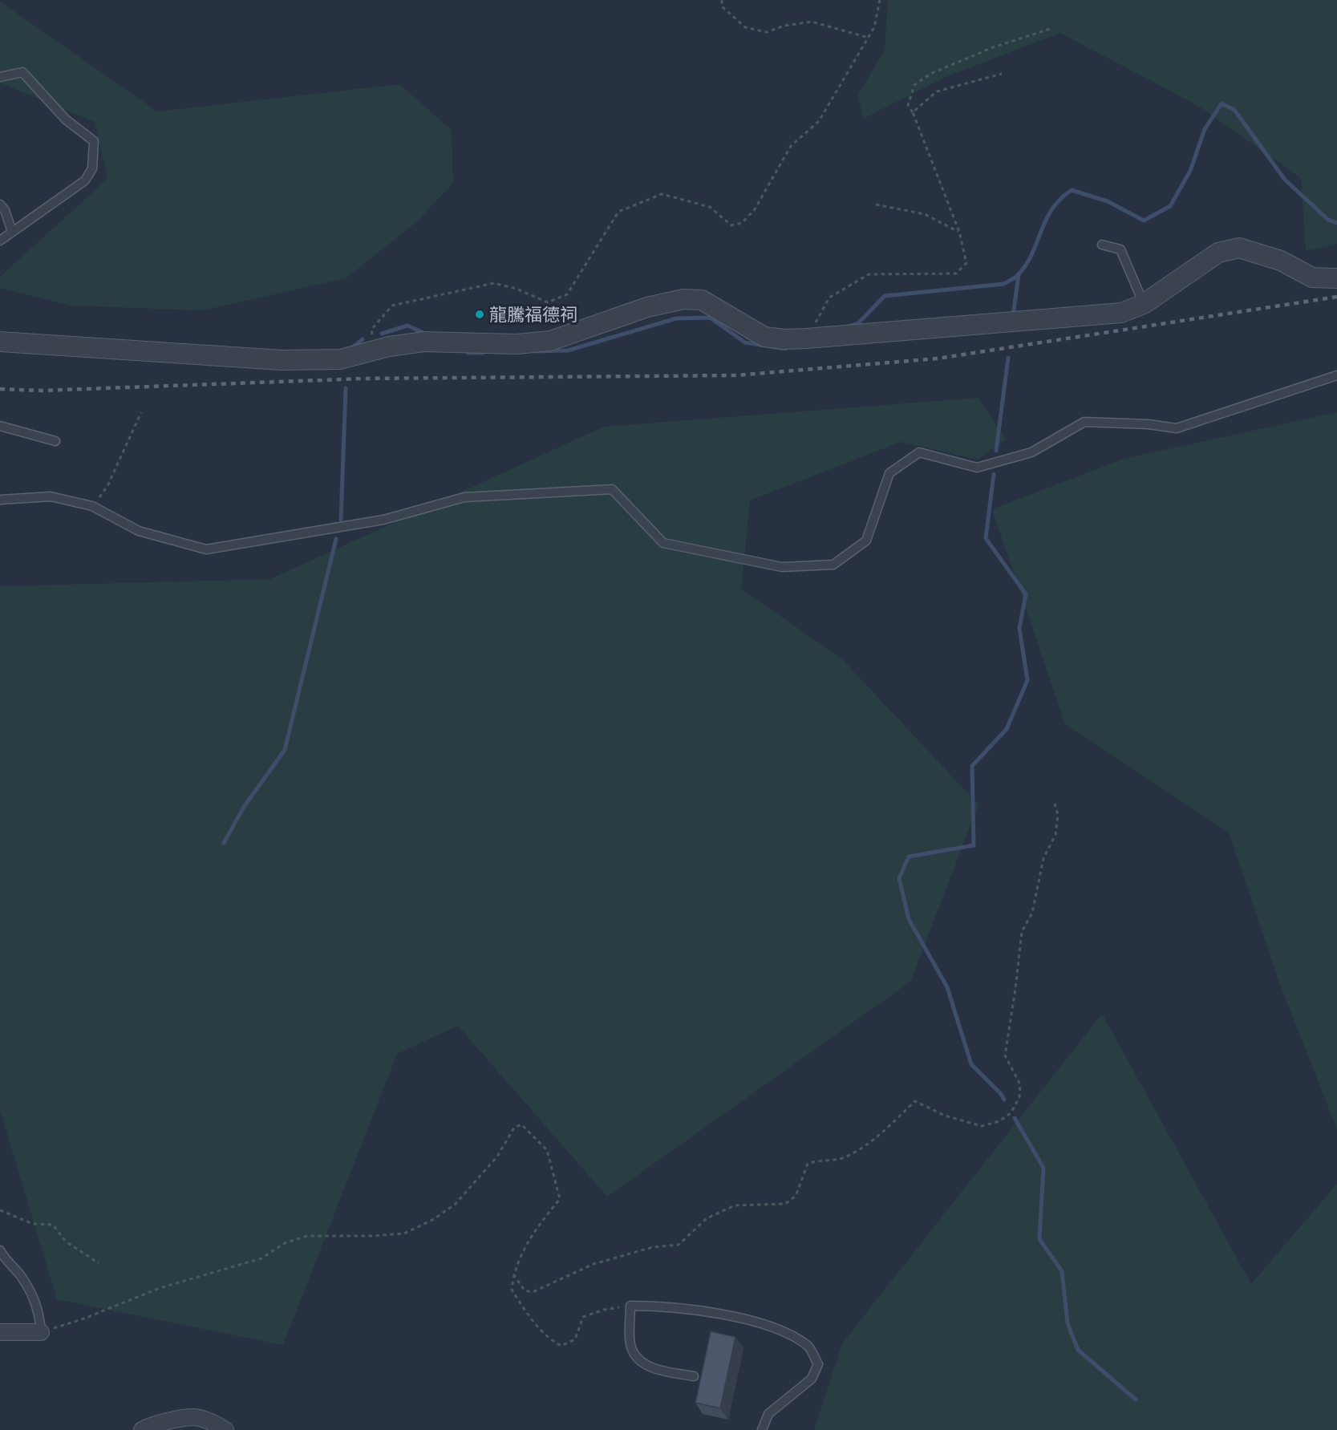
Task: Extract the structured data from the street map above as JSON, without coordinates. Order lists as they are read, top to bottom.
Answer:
{
  "places": ["龍騰福德祠"]
}
